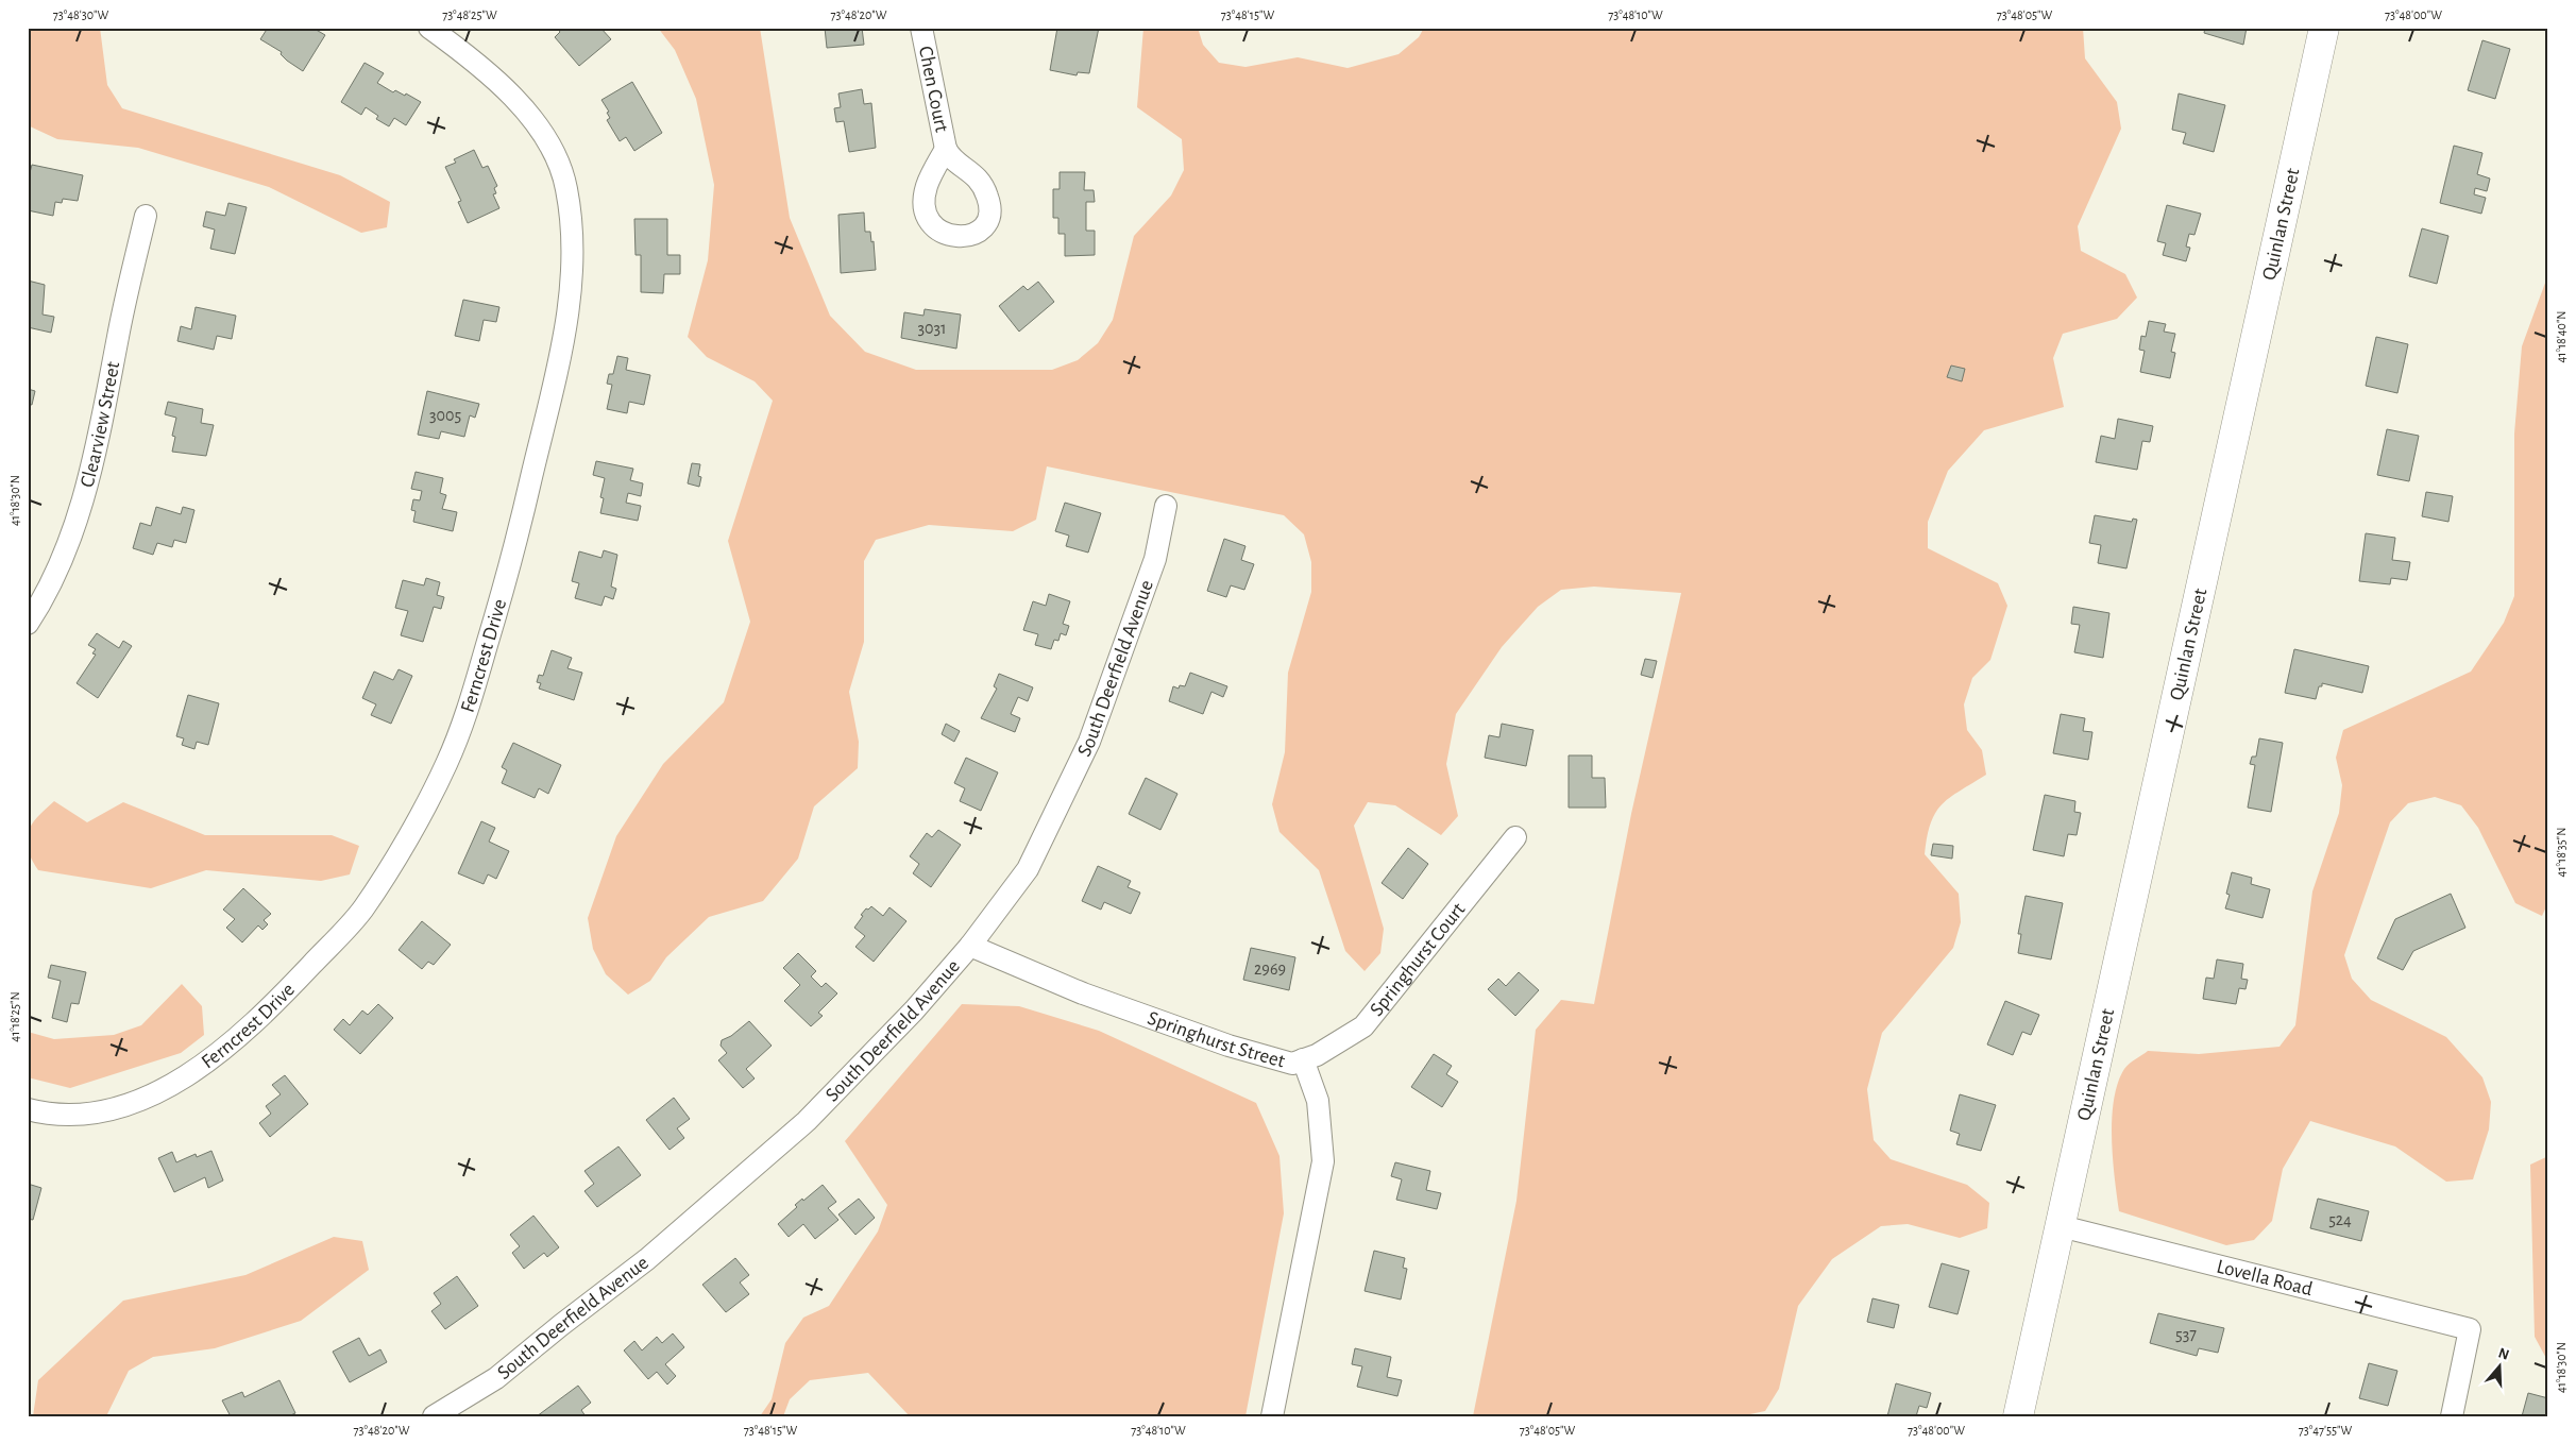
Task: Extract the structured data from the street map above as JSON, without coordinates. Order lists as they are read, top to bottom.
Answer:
{
  "streets": {
    "street": [
      "Chen Court",
      "Quinlan Street",
      "Clearview Street",
      "Ferncrest Drive",
      "South Deerfield Avenue",
      "Springhurst Court",
      "Springhurst Street",
      "Lovella Road"
    ]
  },
  "crossings": [
    ["Quinlan Street", "Lovella Road"],
    ["South Deerfield Avenue", "Springhurst Street"],
    ["Springhurst Court", "Springhurst Street"]
  ],
  "house_numbers": [
    "3031",
    "3005",
    "2969",
    "524",
    "537"
  ],
  "north": "top",
  "coordinates": [
    "73°48'30\"W",
    "73°48'25\"W",
    "73°48'20\"W",
    "73°48'15\"W",
    "73°48'10\"W",
    "73°48'05\"W",
    "73°48'00\"W",
    "41°18'40\"N",
    "41°18'30\"N",
    "41°18'35\"N",
    "41°18'25\"N",
    "73°47'55\"W"
  ]
}
